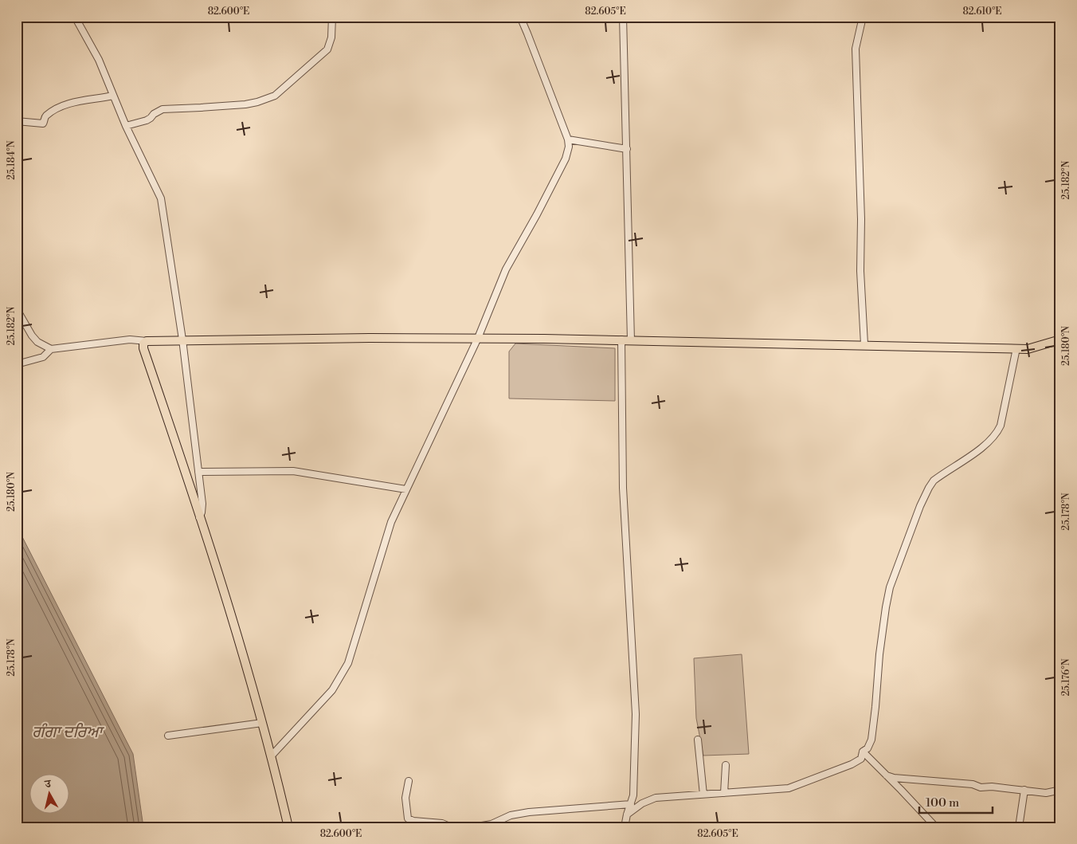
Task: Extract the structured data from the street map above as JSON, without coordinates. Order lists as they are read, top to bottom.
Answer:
{
  "water": ["ਗੰਗਾ ਦਰਿਆ"],
  "scale_bar": "100 m",
  "north": "top",
  "coordinates": [
    "82.600°E",
    "82.605°E",
    "82.610°E",
    "25.184°N",
    "25.182°N",
    "25.180°N",
    "25.178°N",
    "25.176°N"
  ]
}
